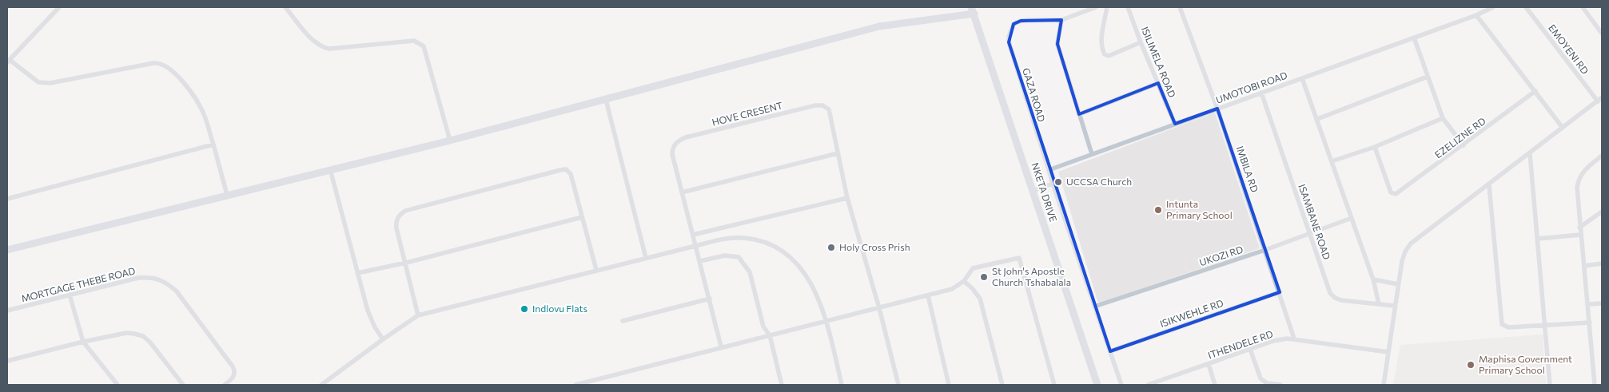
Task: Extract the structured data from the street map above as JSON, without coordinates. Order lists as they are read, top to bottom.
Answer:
{
  "streets": {
    "street": [
      "EMOYENI RD",
      "ISILIMELA ROAD",
      "UMOTOBI ROAD",
      "GAZA ROAD",
      "HOVE CRESENT",
      "EZELIZNE RD",
      "IMBILA RD",
      "NKETA DRIVE",
      "ISAMBANE ROAD",
      "UKOZI RD",
      "MORTGAGE THEBE ROAD",
      "ISIKWEHLE RD",
      "ITHENDELE RD"
    ]
  },
  "crossings": [
    ["ISILIMELA ROAD", "UMOTOBI ROAD"],
    ["UMOTOBI ROAD", "GAZA ROAD"],
    ["UMOTOBI ROAD", "IMBILA RD"],
    ["UMOTOBI ROAD", "ISAMBANE ROAD"],
    ["IMBILA RD", "UKOZI RD"],
    ["IMBILA RD", "ISIKWEHLE RD"],
    ["IMBILA RD", "ITHENDELE RD"],
    ["ISAMBANE ROAD", "UKOZI RD"]
  ],
  "places": [
    "UCCSA Church",
    "Intunta Primary School",
    "Holy Cross Prish",
    "St John's Apostle Church Tshabalala",
    "Indlovu Flats",
    "Maphisa Government Primary School"
  ]
}
